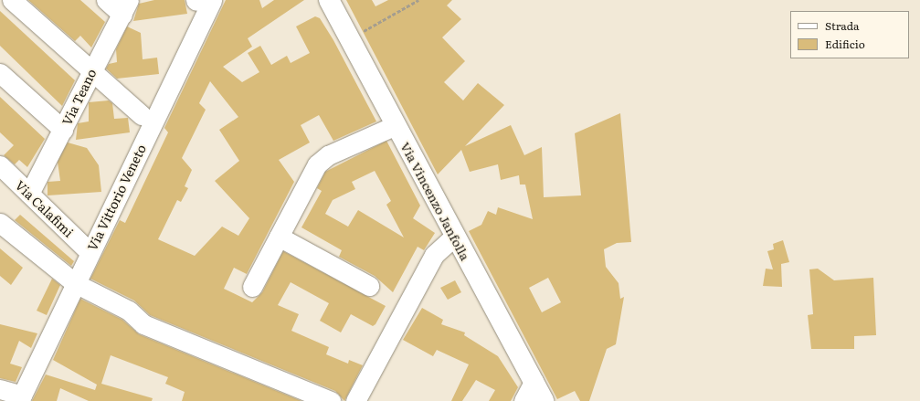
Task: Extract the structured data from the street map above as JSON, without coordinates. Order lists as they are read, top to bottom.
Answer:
{
  "streets": {
    "main road": ["Via Vincenzo Janfolla"],
    "street": ["Via Teano", "Via Vittorio Veneto", "Via Calafimi"]
  },
  "crossings": [
    ["Via Teano", "Via Calafimi"],
    ["Via Vittorio Veneto", "Via Calafimi"]
  ],
  "legend": ["Strada", "Edificio"]
}
